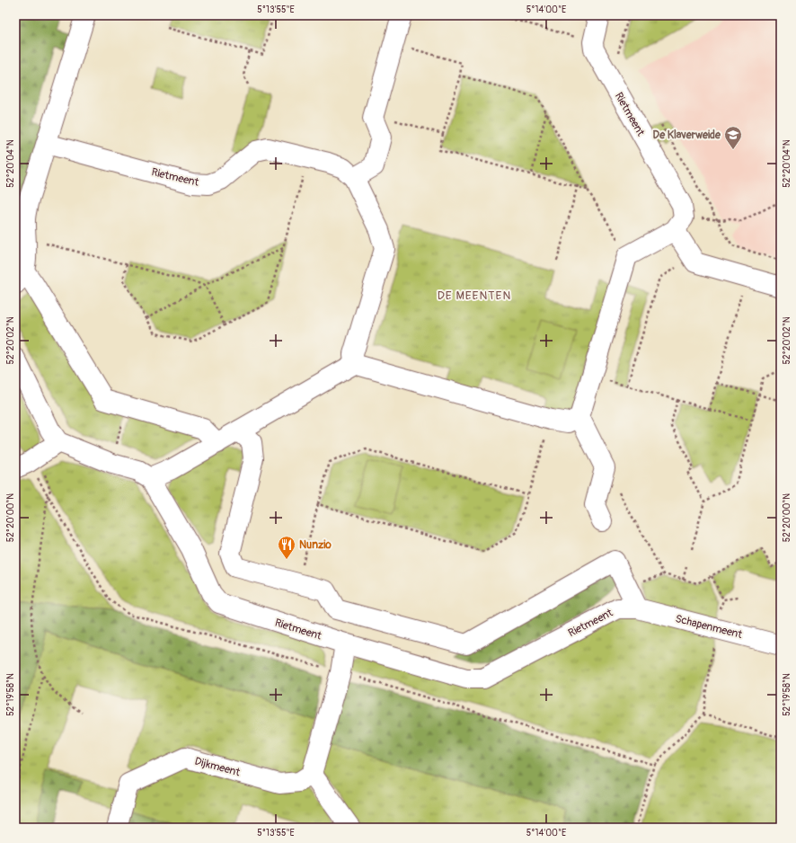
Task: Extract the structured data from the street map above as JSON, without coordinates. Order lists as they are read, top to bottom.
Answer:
{
  "streets": {
    "street": ["Rietmeent", "Schapenmeent", "Dijkmeent"]
  },
  "crossings": [
    ["Rietmeent", "Schapenmeent"]
  ],
  "districts": ["DE MEENTEN"],
  "places": {
    "school or university": ["De Klaverweide"],
    "restaurant": ["Nunzio"]
  },
  "coordinates": [
    "5°13'55\"E",
    "5°14'00\"E",
    "52°20'04\"N",
    "52°20'02\"N",
    "52°20'00\"N",
    "52°19'58\"N"
  ]
}
